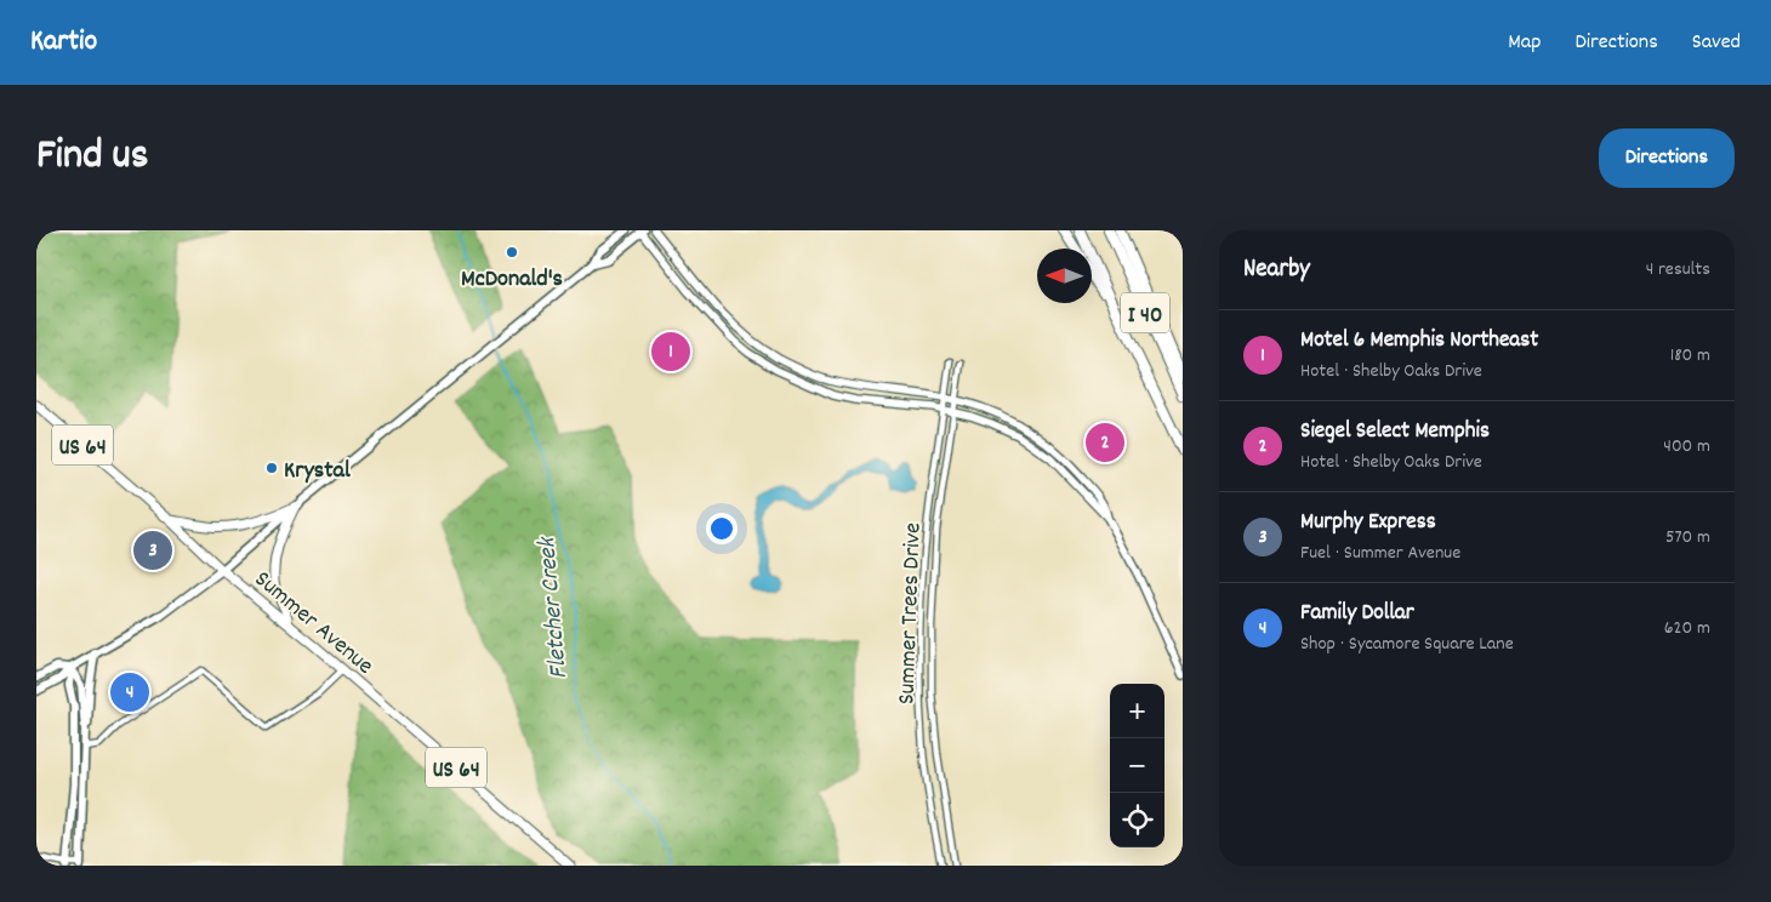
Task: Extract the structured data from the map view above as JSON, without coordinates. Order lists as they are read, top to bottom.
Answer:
{
  "streets": {
    "highway": ["I 40"],
    "main road": ["US 64", "Summer Avenue"],
    "street": ["Summer Trees Drive"]
  },
  "water": ["Fletcher Creek"],
  "places": ["McDonald's", "Krystal"],
  "north": "left",
  "page": {
    "header": "Kartio",
    "nav": ["Map", "Directions", "Saved"],
    "title": "Find us",
    "buttons": "Directions",
    "heading": ["Nearby", "4 results"],
    "list": [
      {
        "mark": "1",
        "name": "Motel 6 Memphis Northeast",
        "note": "Hotel · Shelby Oaks Drive",
        "value": "180 m"
      },
      {
        "mark": "2",
        "name": "Siegel Select Memphis",
        "note": "Hotel · Shelby Oaks Drive",
        "value": "400 m"
      },
      {
        "mark": "3",
        "name": "Murphy Express",
        "note": "Fuel · Summer Avenue",
        "value": "570 m"
      },
      {
        "mark": "4",
        "name": "Family Dollar",
        "note": "Shop · Sycamore Square Lane",
        "value": "620 m"
      }
    ],
    "pins": [
      "1",
      "2",
      "3",
      "4"
    ],
    "map_buttons": ["+", "−"]
  }
}
